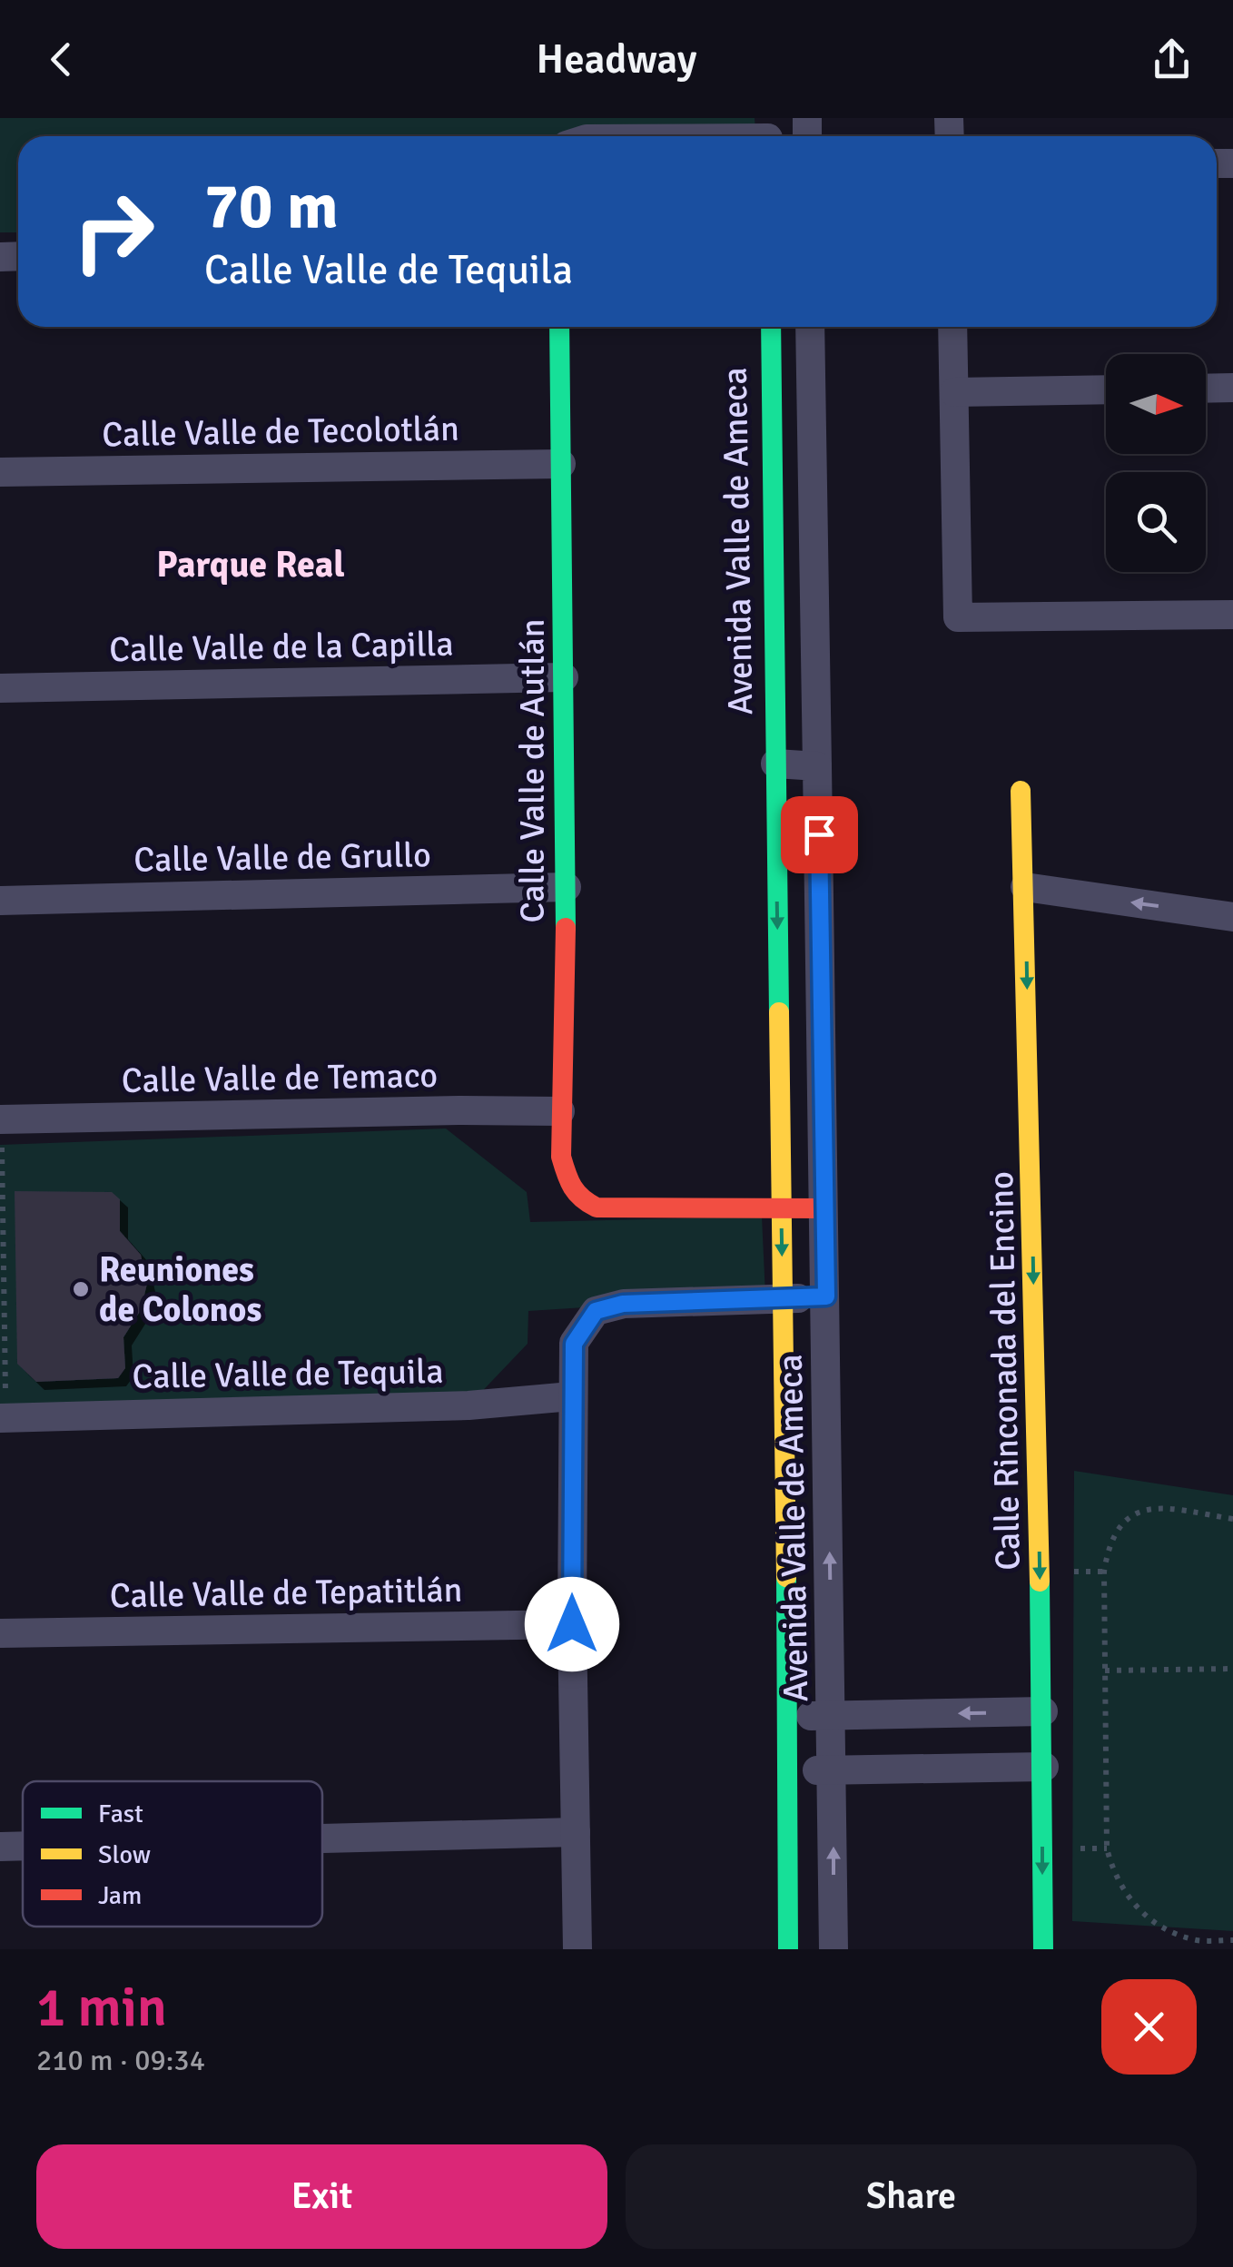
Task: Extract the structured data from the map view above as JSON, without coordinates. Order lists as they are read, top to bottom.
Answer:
{
  "streets": {
    "street": [
      "Calle Valle de Tecolotlán",
      "Avenida Valle de Ameca",
      "Calle Valle de la Capilla",
      "Calle Valle de Autlán",
      "Calle Valle de Grullo",
      "Calle Valle de Temaco",
      "Calle Rinconada del Encino",
      "Calle Valle de Tequila",
      "Calle Valle de Tepatitlán"
    ]
  },
  "crossings": [
    ["Calle Valle de Tecolotlán", "Calle Valle de Autlán"],
    ["Avenida Valle de Ameca", "Calle Valle de Autlán"],
    ["Calle Valle de la Capilla", "Calle Valle de Autlán"],
    ["Calle Valle de Autlán", "Calle Valle de Grullo"],
    ["Calle Valle de Autlán", "Calle Valle de Temaco"]
  ],
  "one_way": ["Calle Rinconada del Encino"],
  "districts": ["Parque Real"],
  "places": ["Reuniones de Colonos"],
  "legend": ["Fast", "Slow", "Jam"],
  "north": "right",
  "page": {
    "header": "Headway",
    "turn": ["70 m", "Calle Valle de Tequila"],
    "heading": ["1 min", "210 m · 09:34"],
    "buttons": ["Exit", "Share"]
  }
}
